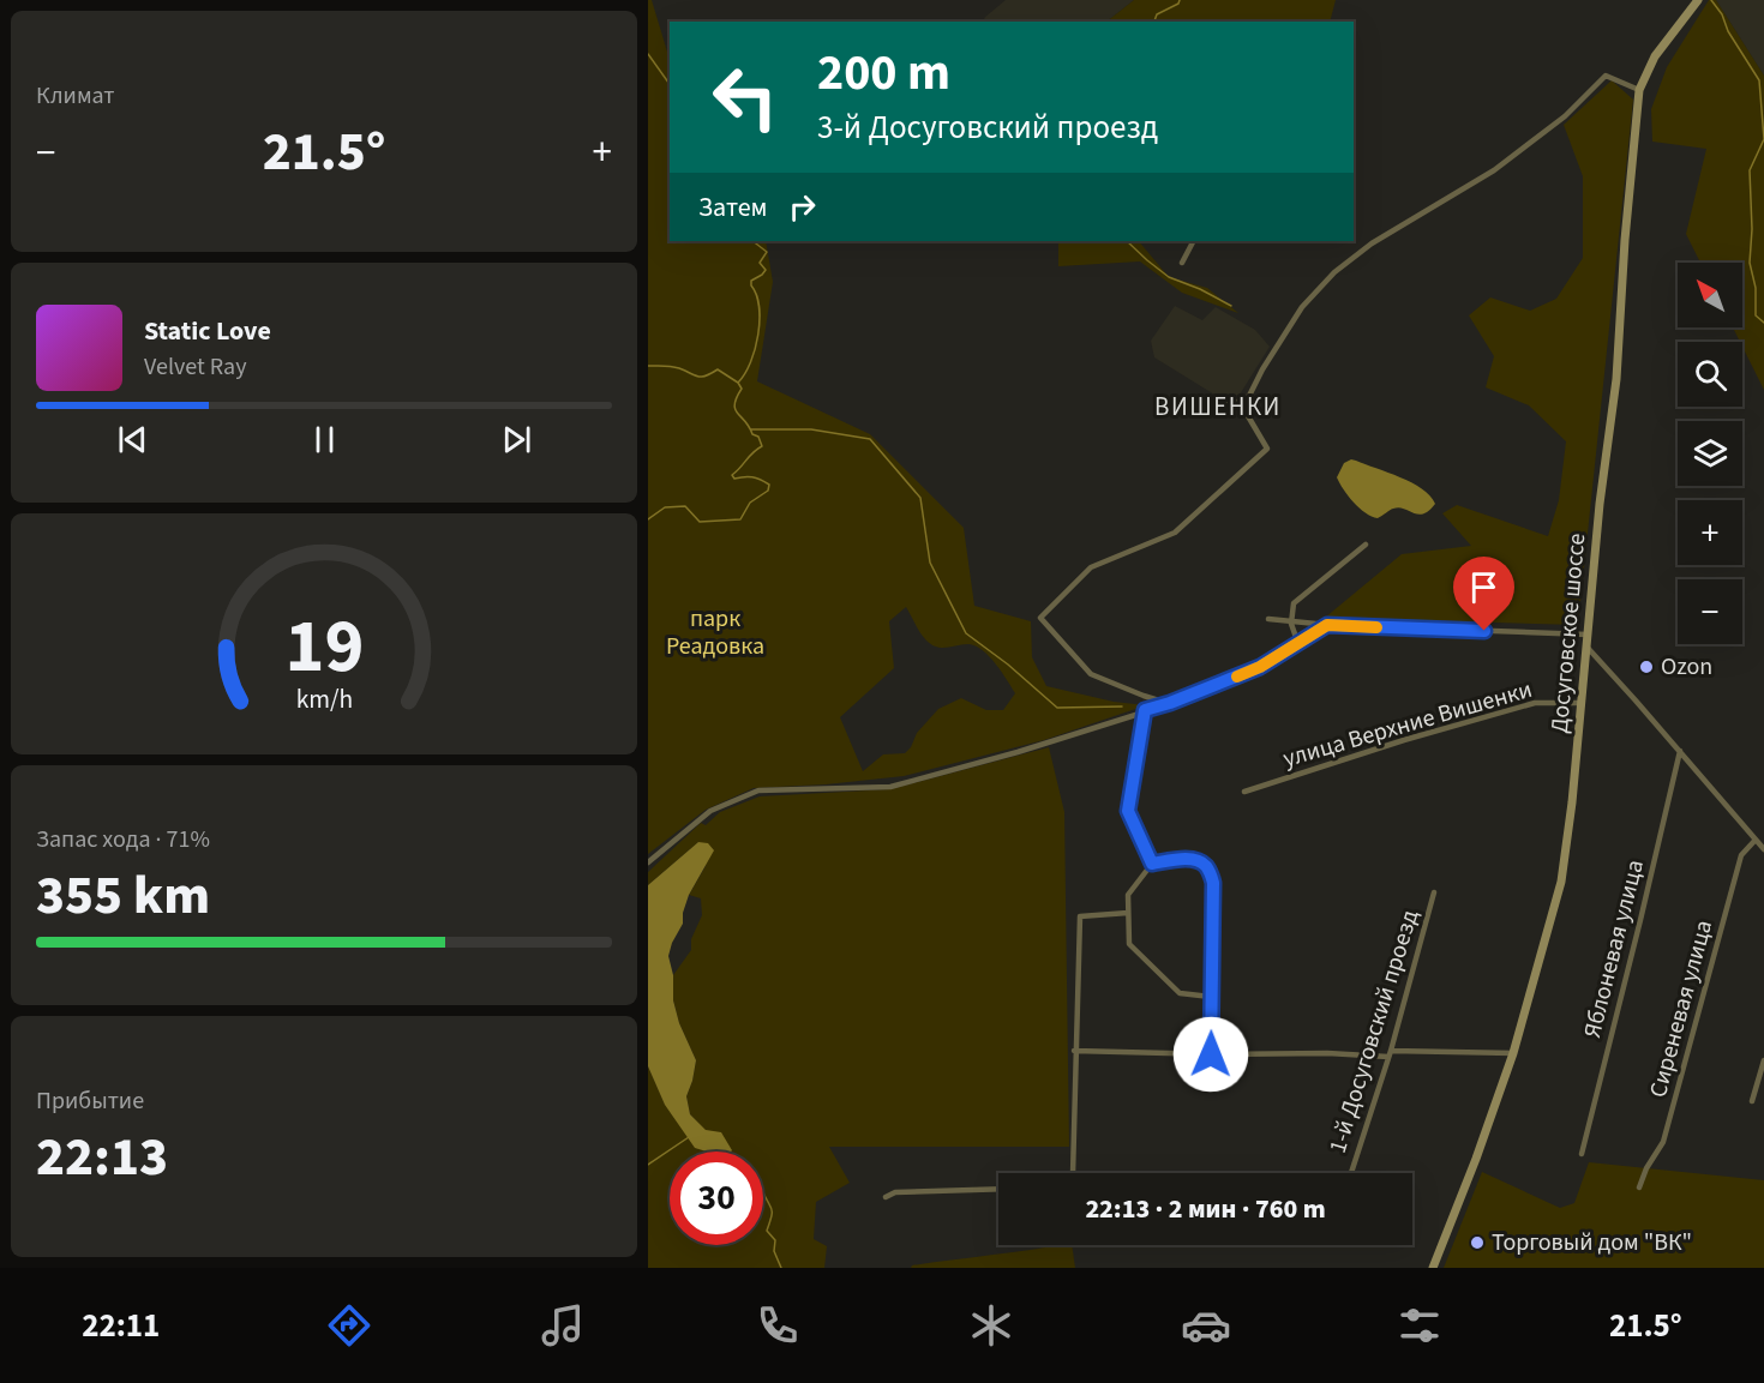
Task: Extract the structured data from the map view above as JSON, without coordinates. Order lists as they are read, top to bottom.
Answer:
{
  "streets": {
    "main road": ["Досуговское шоссе"],
    "street": [
      "улица Верхние Вишенки",
      "Яблоневая улица",
      "Сиреневая улица",
      "1-й Досуговский проезд"
    ]
  },
  "crossings": [
    ["Досуговское шоссе", "улица Верхние Вишенки"]
  ],
  "districts": ["ВИШЕНКИ"],
  "parks": ["парк Реадовка"],
  "places": ["Ozon", "Торговый дом \"ВК\""],
  "north": "top left",
  "page": {
    "tile": [
      "Климат",
      ["Запас хода · 71%", "355 km"],
      ["Прибытие", "22:13"]
    ],
    "turn": ["200 m", "3-й Досуговский проезд"],
    "heat": ["−", "21.5°", "+"],
    "then": "Затем",
    "map_buttons": ["+", "−"],
    "song": ["Static Love", "Velvet Ray"],
    "limit": "30",
    "trip": "22:13 · 2 мин · 760 m",
    "tabs": ["22:11", "21.5°"],
    "gauge": ["19", "km/h"]
  }
}
